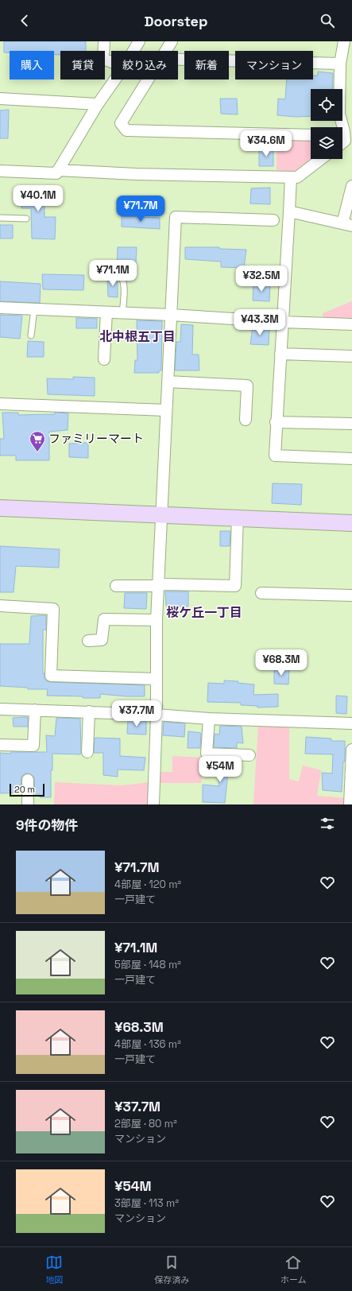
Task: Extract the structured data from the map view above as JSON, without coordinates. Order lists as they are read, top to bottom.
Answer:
{
  "districts": ["北中根五丁目", "桜ケ丘一丁目"],
  "places": {
    "supermarket": ["ファミリーマート"]
  },
  "scale_bar": "20 m",
  "page": {
    "header": "Doorstep",
    "chip": [
      "購入",
      "賃貸",
      "絞り込み",
      "新着",
      "マンション"
    ],
    "price": [
      "¥34.6M",
      "¥40.1M",
      "¥71.7M",
      "¥71.1M",
      "¥32.5M",
      "¥43.3M",
      "¥68.3M",
      "¥37.7M",
      "¥54M"
    ],
    "scale": "20 m",
    "heading": "9件の物件",
    "list": [
      {
        "name": "¥71.7M",
        "note": "4部屋 · 120 m² · 一戸建て"
      },
      {
        "name": "¥71.1M",
        "note": "5部屋 · 148 m² · 一戸建て"
      },
      {
        "name": "¥68.3M",
        "note": "4部屋 · 136 m² · 一戸建て"
      },
      {
        "name": "¥37.7M",
        "note": "2部屋 · 80 m² · マンション"
      },
      {
        "name": "¥54M",
        "note": "3部屋 · 113 m² · マンション"
      }
    ],
    "tabs": ["地図", "保存済み", "ホーム"]
  }
}
